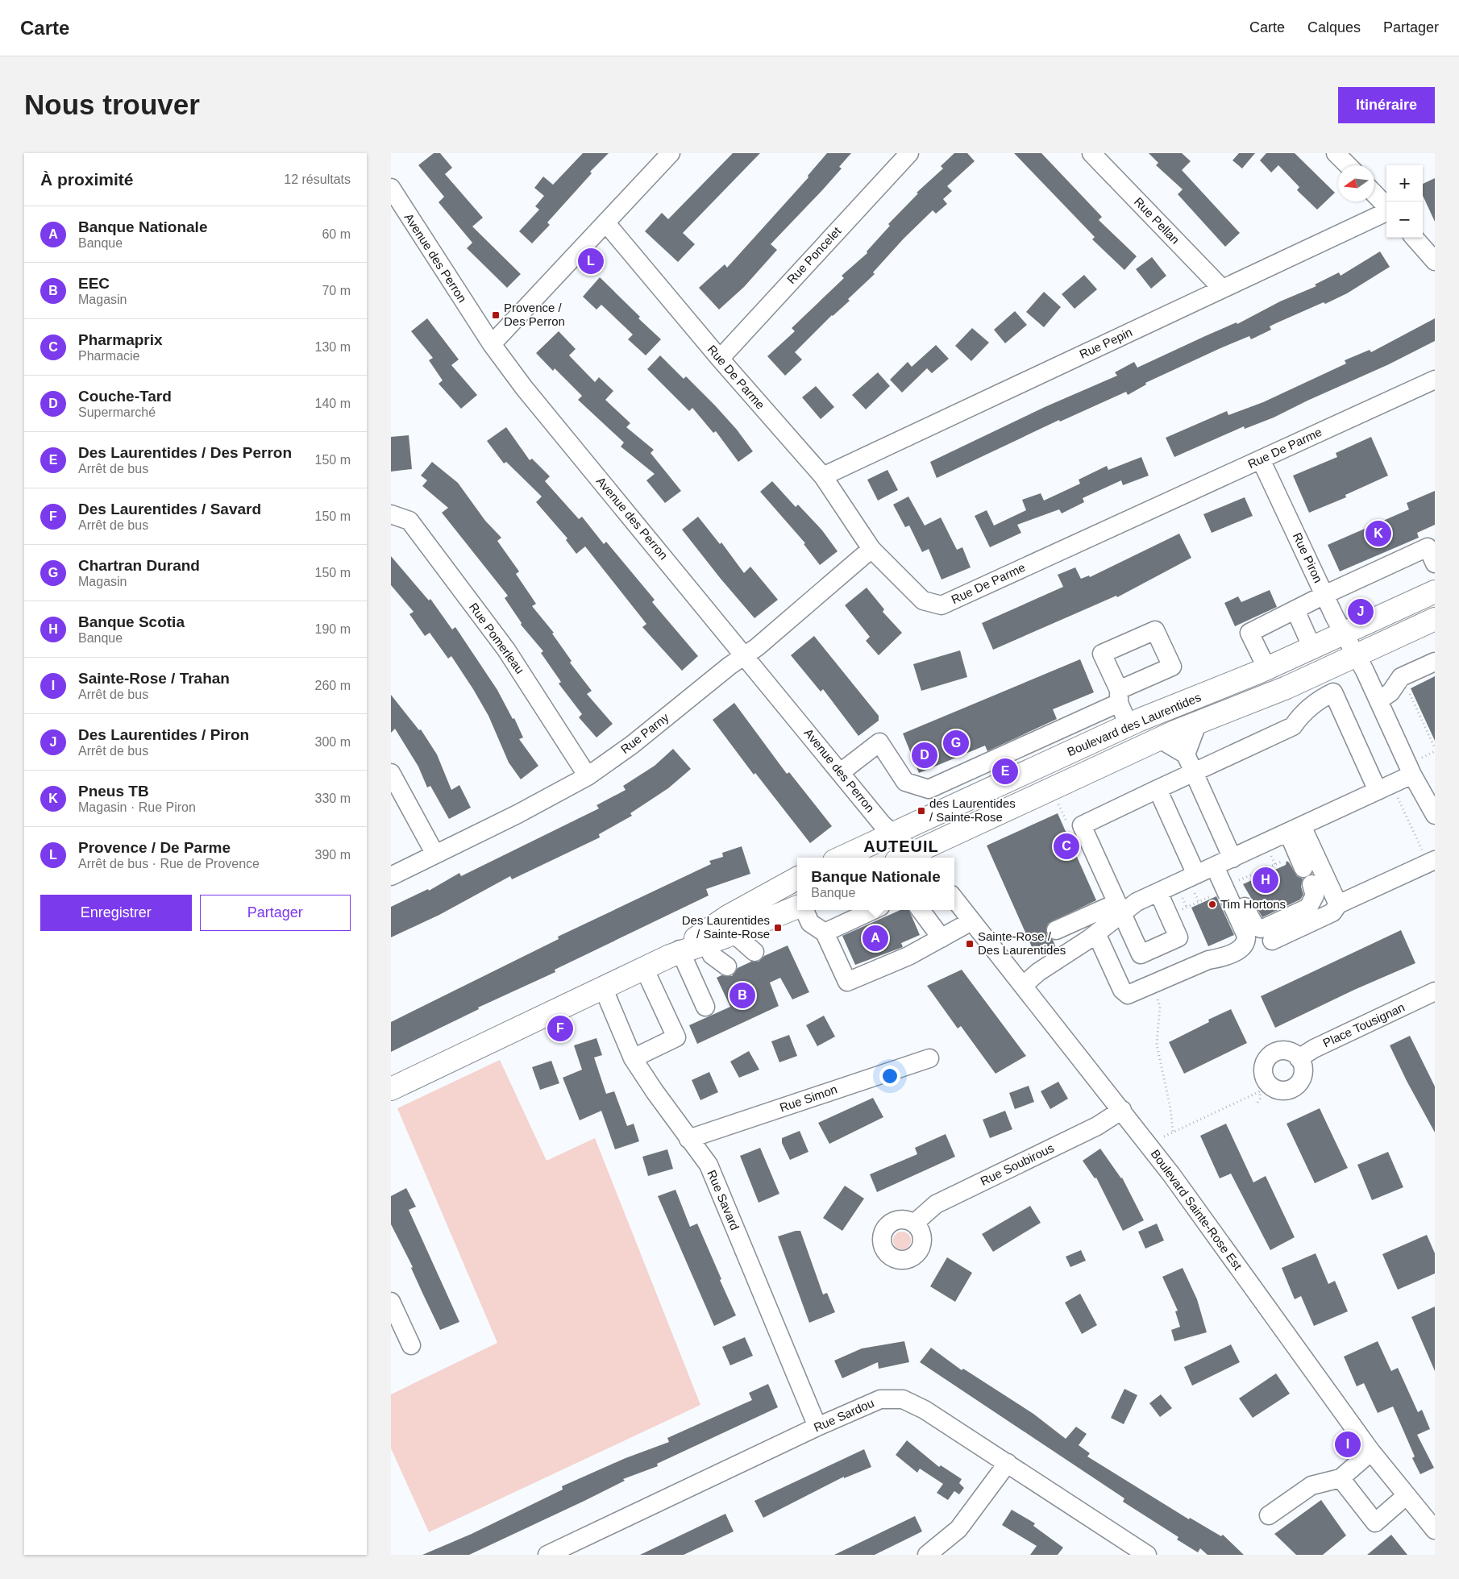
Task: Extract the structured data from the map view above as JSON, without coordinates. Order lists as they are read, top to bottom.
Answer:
{
  "streets": {
    "main road": ["Boulevard des Laurentides"],
    "street": [
      "Rue Pellan",
      "Rue Poncelet",
      "Avenue des Perron",
      "Rue Pepin",
      "Rue De Parme",
      "Rue Piron",
      "Rue Pomerleau",
      "Rue Parny",
      "Place Tousignan",
      "Rue Simon",
      "Rue Soubirous",
      "Rue Savard",
      "Boulevard Sainte-Rose Est",
      "Rue Sardou"
    ]
  },
  "crossings": [
    ["Rue Pellan", "Rue Pepin"],
    ["Rue Poncelet", "Rue De Parme"],
    ["Avenue des Perron", "Boulevard des Laurentides"],
    ["Avenue des Perron", "Rue Parny"],
    ["Rue Pepin", "Rue De Parme"],
    ["Rue De Parme", "Rue Piron"],
    ["Rue De Parme", "Rue Parny"],
    ["Rue Piron", "Boulevard des Laurentides"],
    ["Rue Pomerleau", "Rue Parny"],
    ["Rue Simon", "Rue Savard"],
    ["Rue Soubirous", "Boulevard Sainte-Rose Est"],
    ["Rue Savard", "Rue Sardou"]
  ],
  "districts": ["AUTEUIL"],
  "places": {
    "transit": [
      "Provence / Des Perron",
      "des Laurentides / Sainte-Rose",
      "Des Laurentides / Sainte-Rose",
      "Sainte-Rose / Des Laurentides"
    ],
    "other": ["Tim Hortons"]
  },
  "north": "left",
  "page": {
    "header": "Carte",
    "nav": ["Carte", "Calques", "Partager"],
    "buttons": [
      "Itinéraire",
      ["Enregistrer", "Partager"]
    ],
    "title": "Nous trouver",
    "heading": ["À proximité", "12 résultats"],
    "map_buttons": ["+", "−"],
    "list": [
      {
        "mark": "A",
        "name": "Banque Nationale",
        "note": "Banque",
        "value": "60 m"
      },
      {
        "mark": "B",
        "name": "EEC",
        "note": "Magasin",
        "value": "70 m"
      },
      {
        "mark": "C",
        "name": "Pharmaprix",
        "note": "Pharmacie",
        "value": "130 m"
      },
      {
        "mark": "D",
        "name": "Couche-Tard",
        "note": "Supermarché",
        "value": "140 m"
      },
      {
        "mark": "E",
        "name": "Des Laurentides / Des Perron",
        "note": "Arrêt de bus",
        "value": "150 m"
      },
      {
        "mark": "F",
        "name": "Des Laurentides / Savard",
        "note": "Arrêt de bus",
        "value": "150 m"
      },
      {
        "mark": "G",
        "name": "Chartran Durand",
        "note": "Magasin",
        "value": "150 m"
      },
      {
        "mark": "H",
        "name": "Banque Scotia",
        "note": "Banque",
        "value": "190 m"
      },
      {
        "mark": "I",
        "name": "Sainte-Rose / Trahan",
        "note": "Arrêt de bus",
        "value": "260 m"
      },
      {
        "mark": "J",
        "name": "Des Laurentides / Piron",
        "note": "Arrêt de bus",
        "value": "300 m"
      },
      {
        "mark": "K",
        "name": "Pneus TB",
        "note": "Magasin · Rue Piron",
        "value": "330 m"
      },
      {
        "mark": "L",
        "name": "Provence / De Parme",
        "note": "Arrêt de bus · Rue de Provence",
        "value": "390 m"
      }
    ],
    "pins": [
      "L",
      "K",
      "J",
      "G",
      "D",
      "E",
      "C",
      "H",
      "A",
      "B",
      "F",
      "I"
    ],
    "popup": ["Banque Nationale", "Banque"]
  }
}
